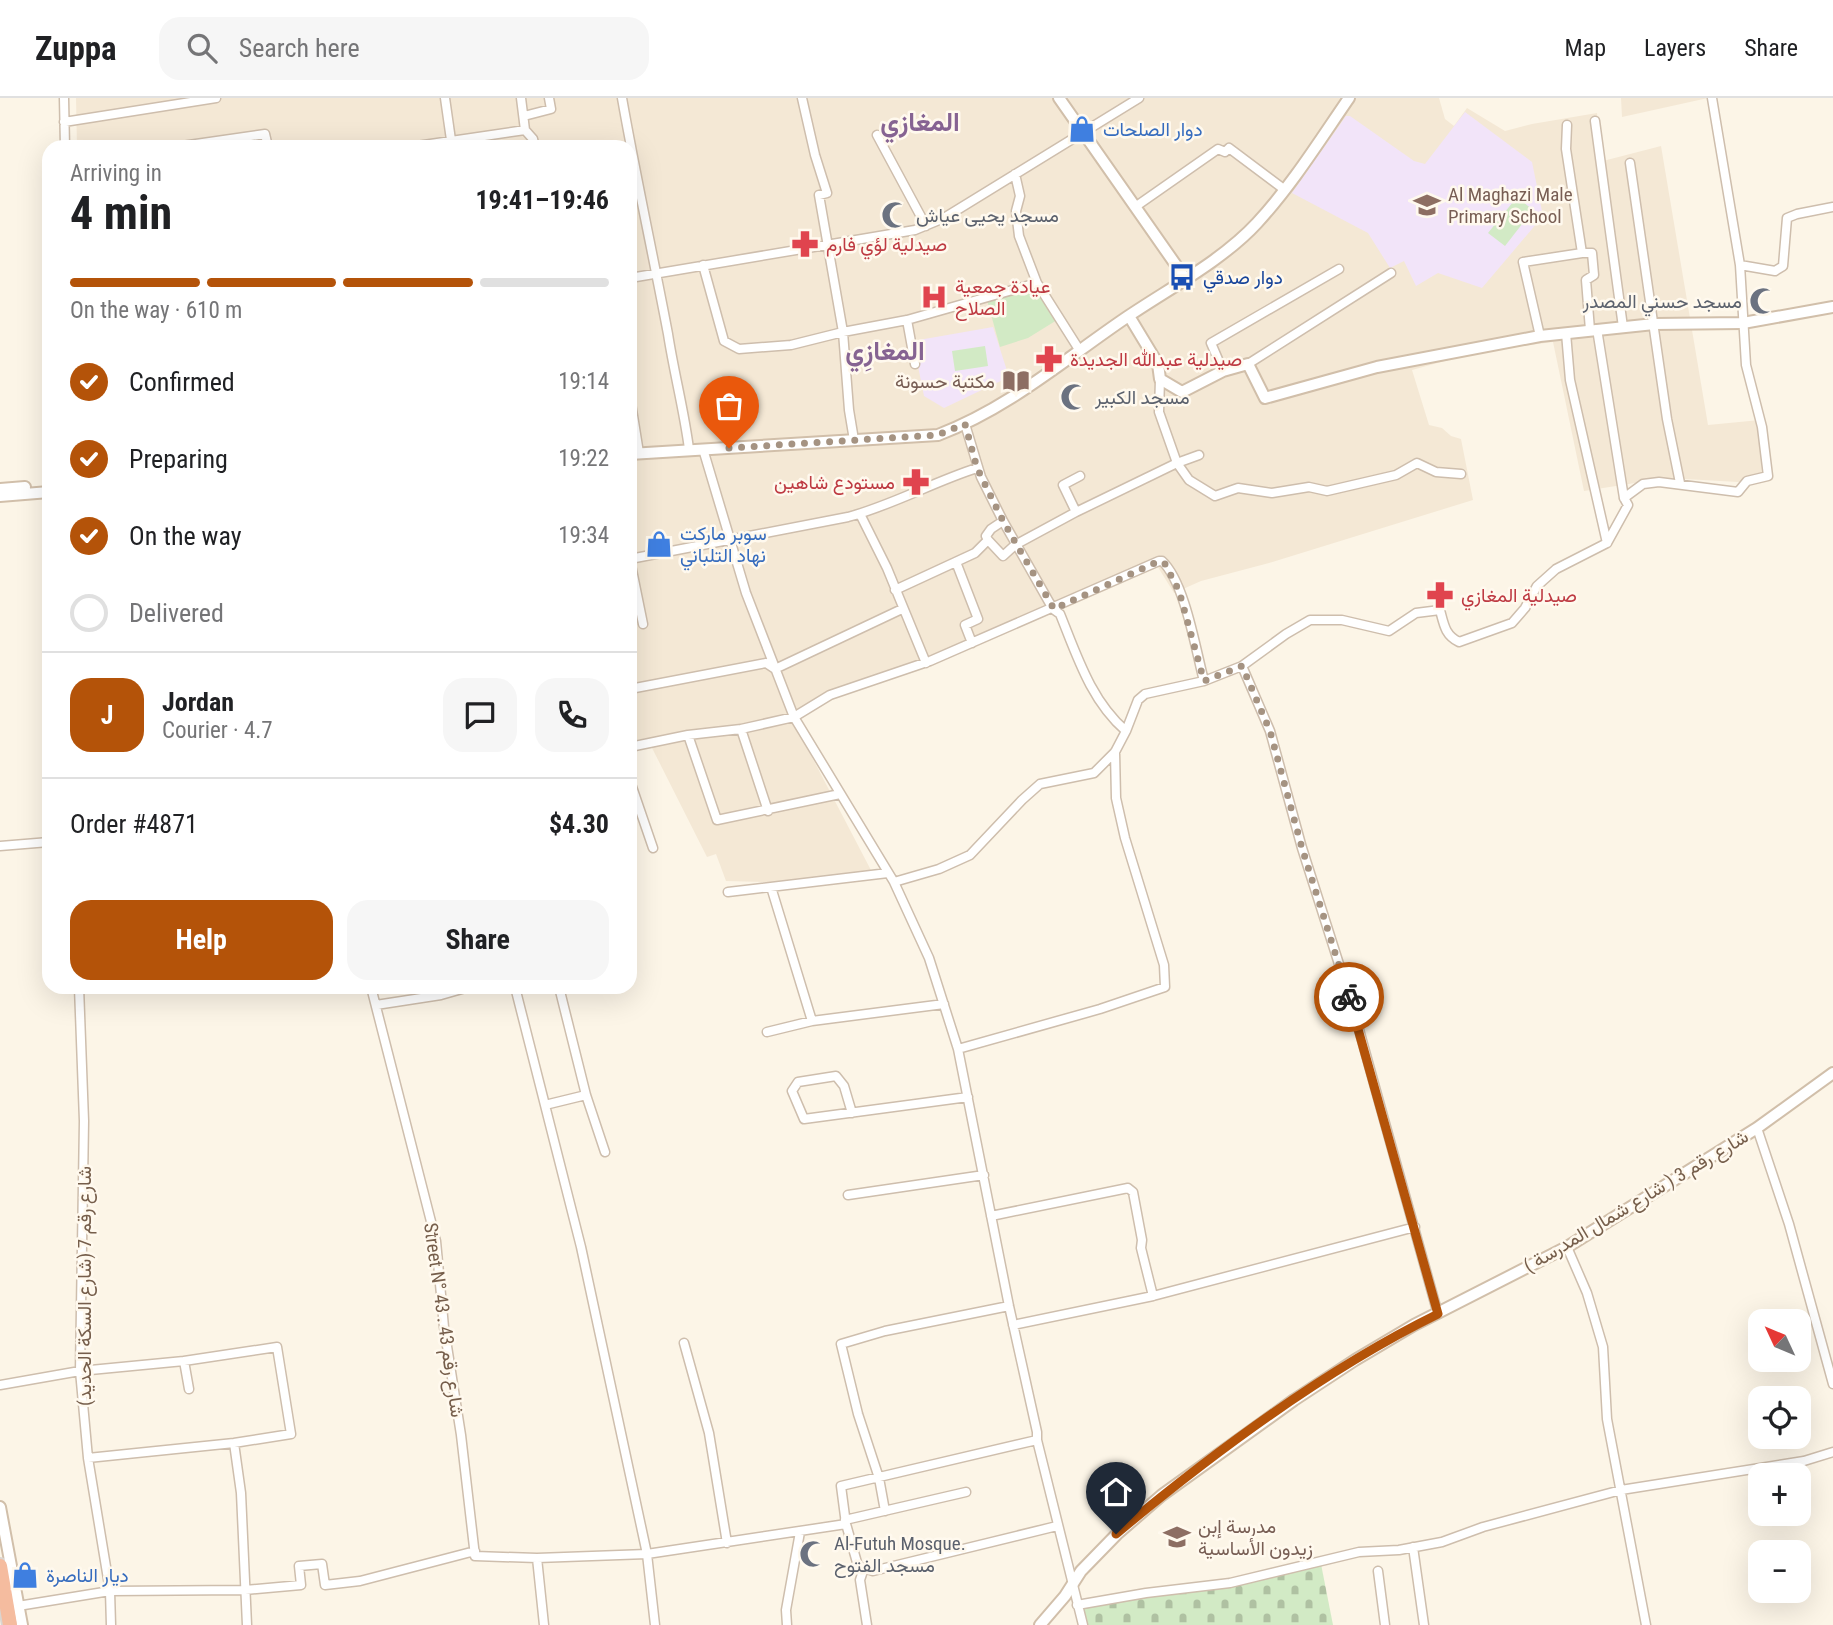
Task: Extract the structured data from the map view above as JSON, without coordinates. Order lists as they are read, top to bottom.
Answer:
{
  "streets": {
    "street": ["شارع رقم 3 ( شارع شمال المدرسة )", "شارع رقم 7 (شارع السكة الحديد)", "Street N° 43 . شارع رقم 43"]
  },
  "districts": ["المغازي", "المغازِي"],
  "places": {
    "shop": ["دوار الصلحات", "سوبر ماركت نهاد التلباني", "ديار الناصرة"],
    "school or university": ["Al Maghazi Male Primary School", "مدرسة إبن زيدون الأساسية"],
    "mosque": [
      "مسجد يحيى عياش",
      "مسجد حسني المصدر",
      "مسجد الكبير",
      "Al-Futuh Mosque. مسجد الفتوح"
    ],
    "pharmacy": [
      "صيدلية لؤي فارم",
      "صيدلية عبدالله الجديدة",
      "مستودع شاهين",
      "صيدلية المغازي"
    ],
    "bus stop": ["دوار صدقي"],
    "hospital": ["عيادة جمعية الصلاح"],
    "library": ["مكتبة حسونة"]
  },
  "north": "top left",
  "page": {
    "header": "Zuppa",
    "search": "Search here",
    "nav": ["Map", "Layers", "Share"],
    "heading": ["4 min", "Arriving in", "19:41–19:46"],
    "panel": [
      "Jordan",
      "Courier · 4.7",
      "Order #4871",
      "$4.30"
    ],
    "bar": "On the way · 610 m",
    "list": [
      ["Confirmed", "19:14"],
      ["Preparing", "19:22"],
      ["On the way", "19:34"],
      "Delivered"
    ],
    "round": "J",
    "buttons": ["Help", "Share"],
    "map_buttons": ["+", "−"]
  }
}
